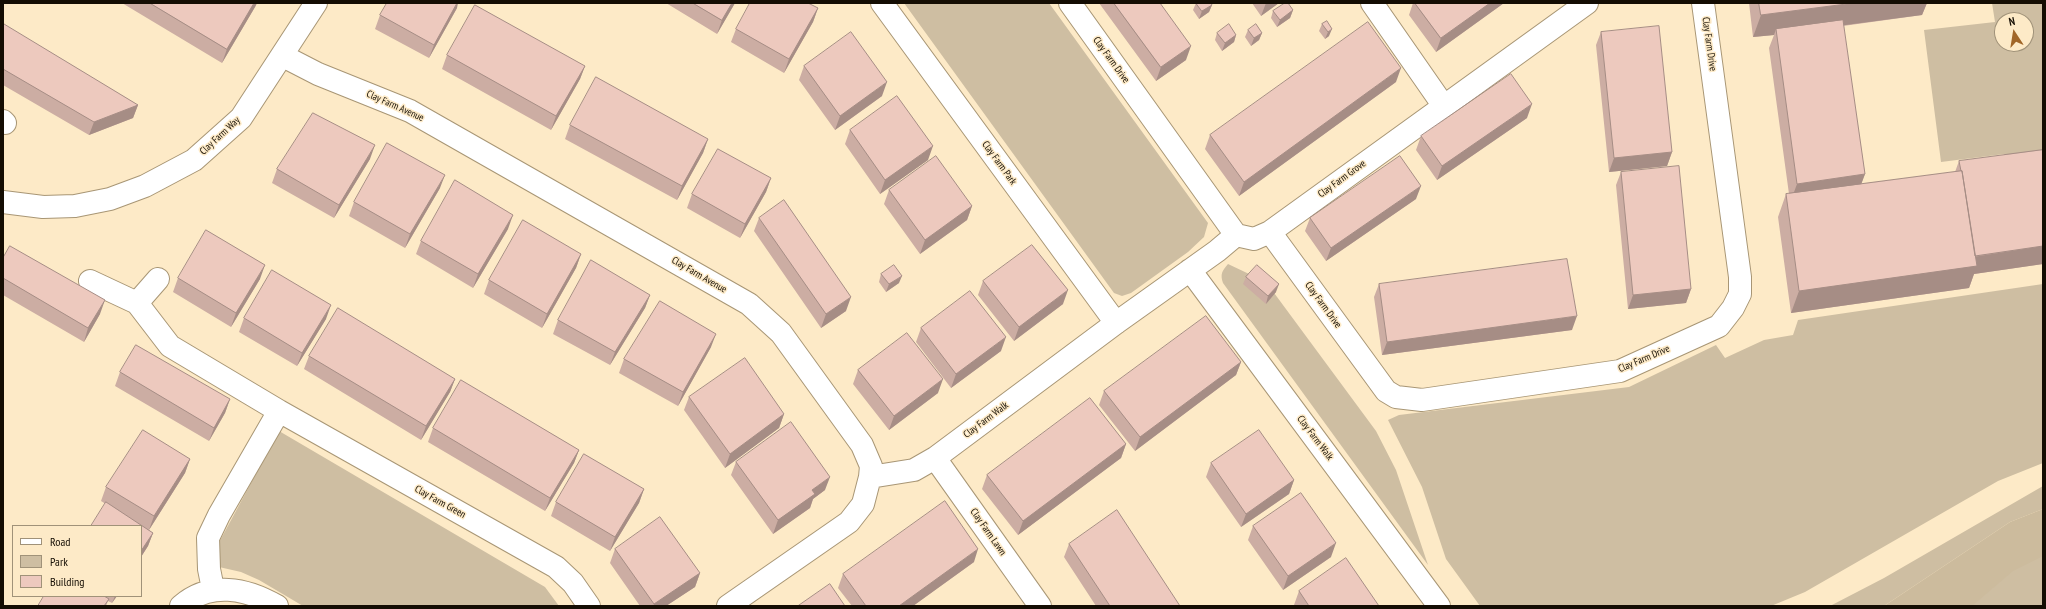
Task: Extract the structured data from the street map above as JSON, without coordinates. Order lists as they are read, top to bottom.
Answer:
{
  "streets": {
    "street": [
      "Clay Farm Drive",
      "Clay Farm Avenue",
      "Clay Farm Way",
      "Clay Farm Park",
      "Clay Farm Grove",
      "Clay Farm Walk",
      "Clay Farm Green",
      "Clay Farm Lawn"
    ]
  },
  "crossings": [
    ["Clay Farm Drive", "Clay Farm Grove"],
    ["Clay Farm Drive", "Clay Farm Walk"],
    ["Clay Farm Avenue", "Clay Farm Way"],
    ["Clay Farm Avenue", "Clay Farm Walk"],
    ["Clay Farm Park", "Clay Farm Walk"],
    ["Clay Farm Grove", "Clay Farm Walk"],
    ["Clay Farm Walk", "Clay Farm Lawn"]
  ],
  "legend": ["Road", "Park", "Building"],
  "north": "top"
}
